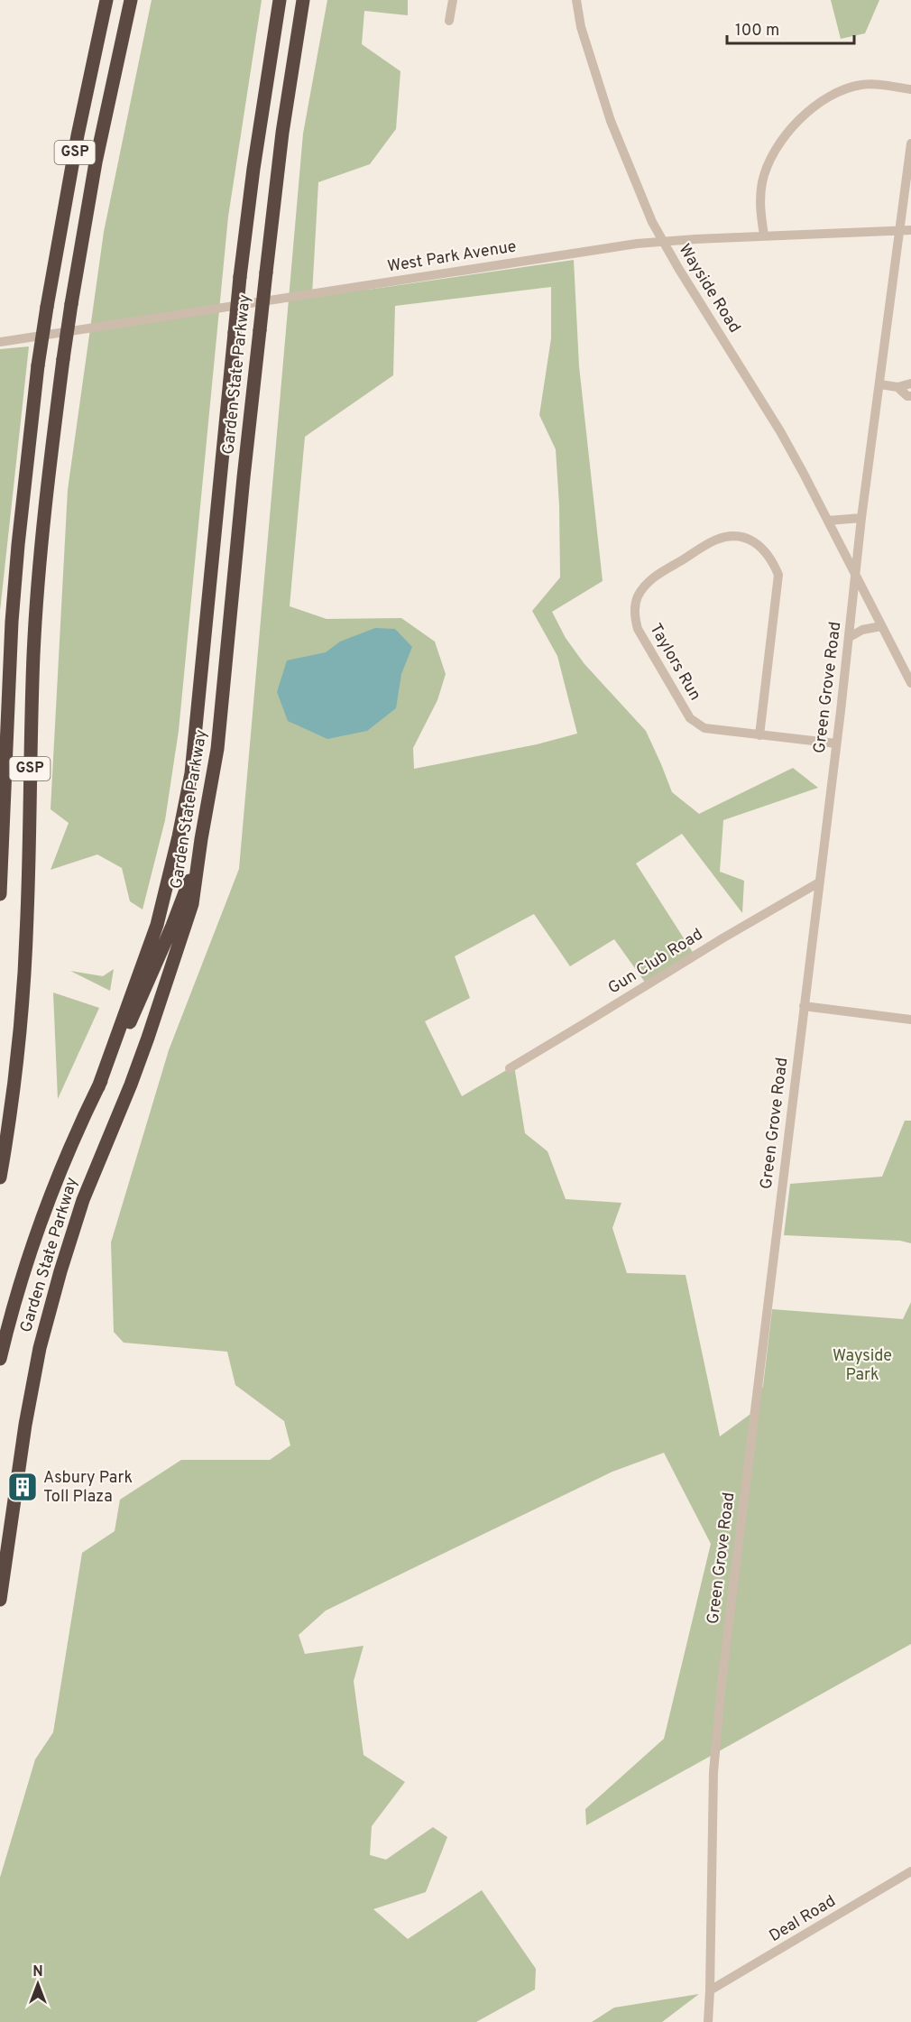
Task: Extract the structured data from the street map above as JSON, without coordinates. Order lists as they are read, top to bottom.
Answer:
{
  "streets": {
    "highway": ["GSP", "Garden State Parkway"],
    "street": [
      "West Park Avenue",
      "Wayside Road",
      "Taylors Run",
      "Green Grove Road",
      "Gun Club Road",
      "Deal Road"
    ]
  },
  "crossings": [
    ["West Park Avenue", "Wayside Road"],
    ["West Park Avenue", "Green Grove Road"],
    ["Wayside Road", "Green Grove Road"],
    ["Taylors Run", "Green Grove Road"],
    ["Green Grove Road", "Gun Club Road"],
    ["Green Grove Road", "Deal Road"]
  ],
  "parks": ["Wayside Park"],
  "places": {
    "building": ["Asbury Park Toll Plaza"]
  },
  "scale_bar": "100 m",
  "north": "top"
}
